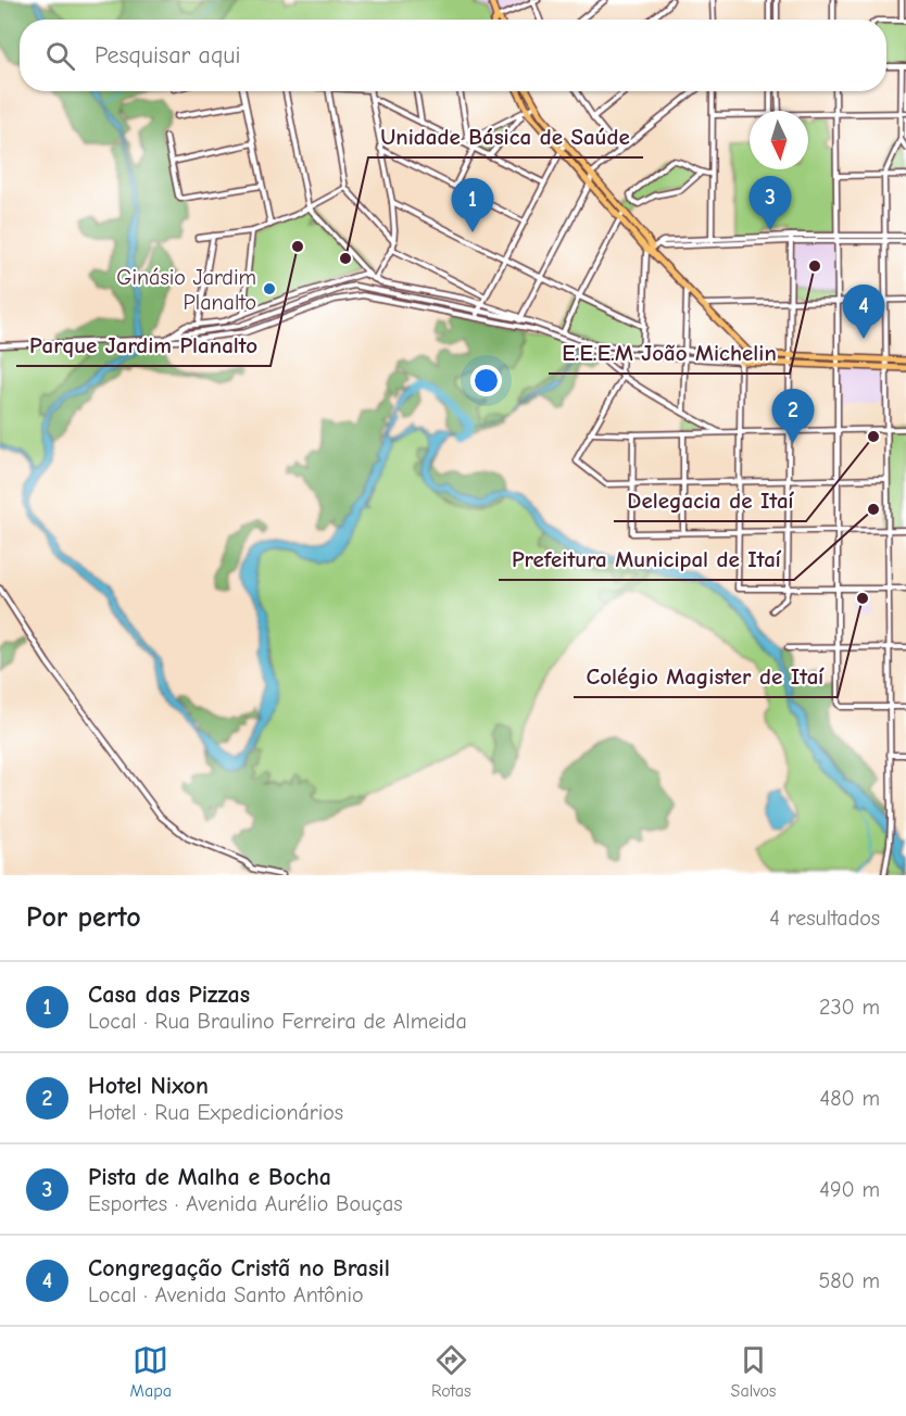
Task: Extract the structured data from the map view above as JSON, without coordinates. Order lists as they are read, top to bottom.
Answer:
{
  "places": [
    "Parque Jardim Planalto",
    "Unidade Básica de Saúde",
    "E.E.E.M João Michelin",
    "Ginásio Jardim Planalto",
    "Delegacia de Itaí",
    "Prefeitura Municipal de Itaí",
    "Colégio Magister de Itaí"
  ],
  "north": "bottom",
  "page": {
    "search": "Pesquisar aqui",
    "pins": [
      "3",
      "1",
      "4",
      "2"
    ],
    "heading": ["Por perto", "4 resultados"],
    "list": [
      {
        "mark": "1",
        "name": "Casa das Pizzas",
        "note": "Local · Rua Braulino Ferreira de Almeida",
        "value": "230 m"
      },
      {
        "mark": "2",
        "name": "Hotel Nixon",
        "note": "Hotel · Rua Expedicionários",
        "value": "480 m"
      },
      {
        "mark": "3",
        "name": "Pista de Malha e Bocha",
        "note": "Esportes · Avenida Aurélio Bouças",
        "value": "490 m"
      },
      {
        "mark": "4",
        "name": "Congregação Cristã no Brasil",
        "note": "Local · Avenida Santo Antônio",
        "value": "580 m"
      }
    ],
    "nav": ["Mapa", "Rotas", "Salvos"]
  }
}
